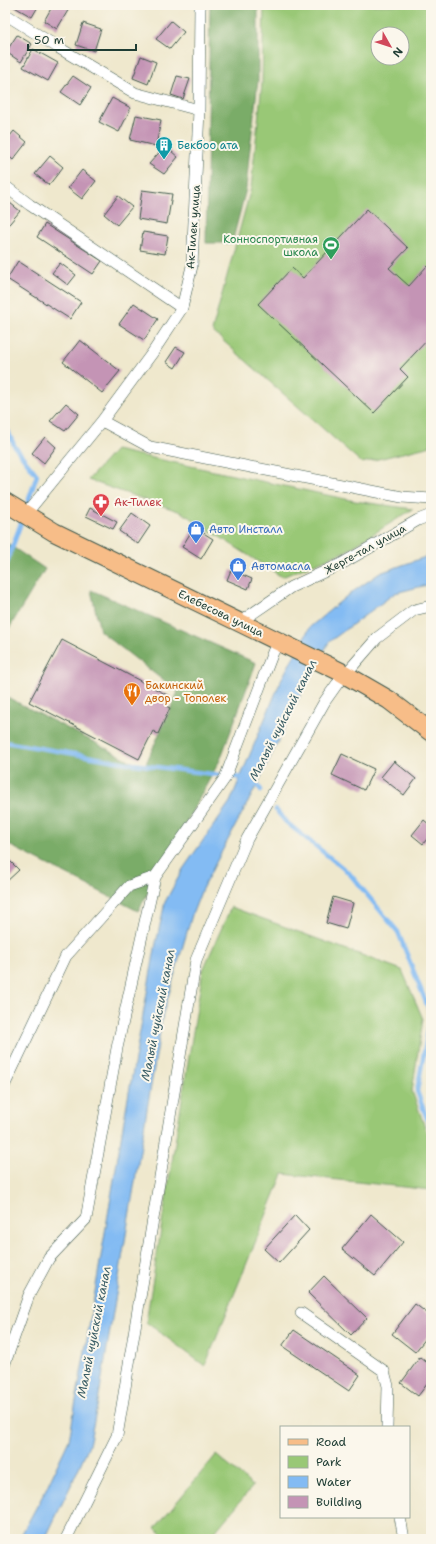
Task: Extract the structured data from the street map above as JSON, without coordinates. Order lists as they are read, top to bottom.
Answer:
{
  "streets": {
    "main road": ["Елебесова улица"],
    "street": ["Ак-Тилек улица", "Жерге-тал улица"]
  },
  "crossings": [
    ["Ак-Тилек улица", "Елебесова улица"],
    ["Жерге-тал улица", "Елебесова улица"]
  ],
  "water": ["Малый чуйский канал"],
  "places": {
    "building": ["Бекбоо ата"],
    "sports": ["Конноспортивная школа"],
    "pharmacy": ["Ак-Тилек"],
    "shop": ["Авто Инсталл", "Автомасла"],
    "restaurant": ["Бакинский двор - Тополек"]
  },
  "legend": [
    "Road",
    "Park",
    "Water",
    "Building"
  ],
  "scale_bar": "50 m",
  "north": "bottom right"
}
